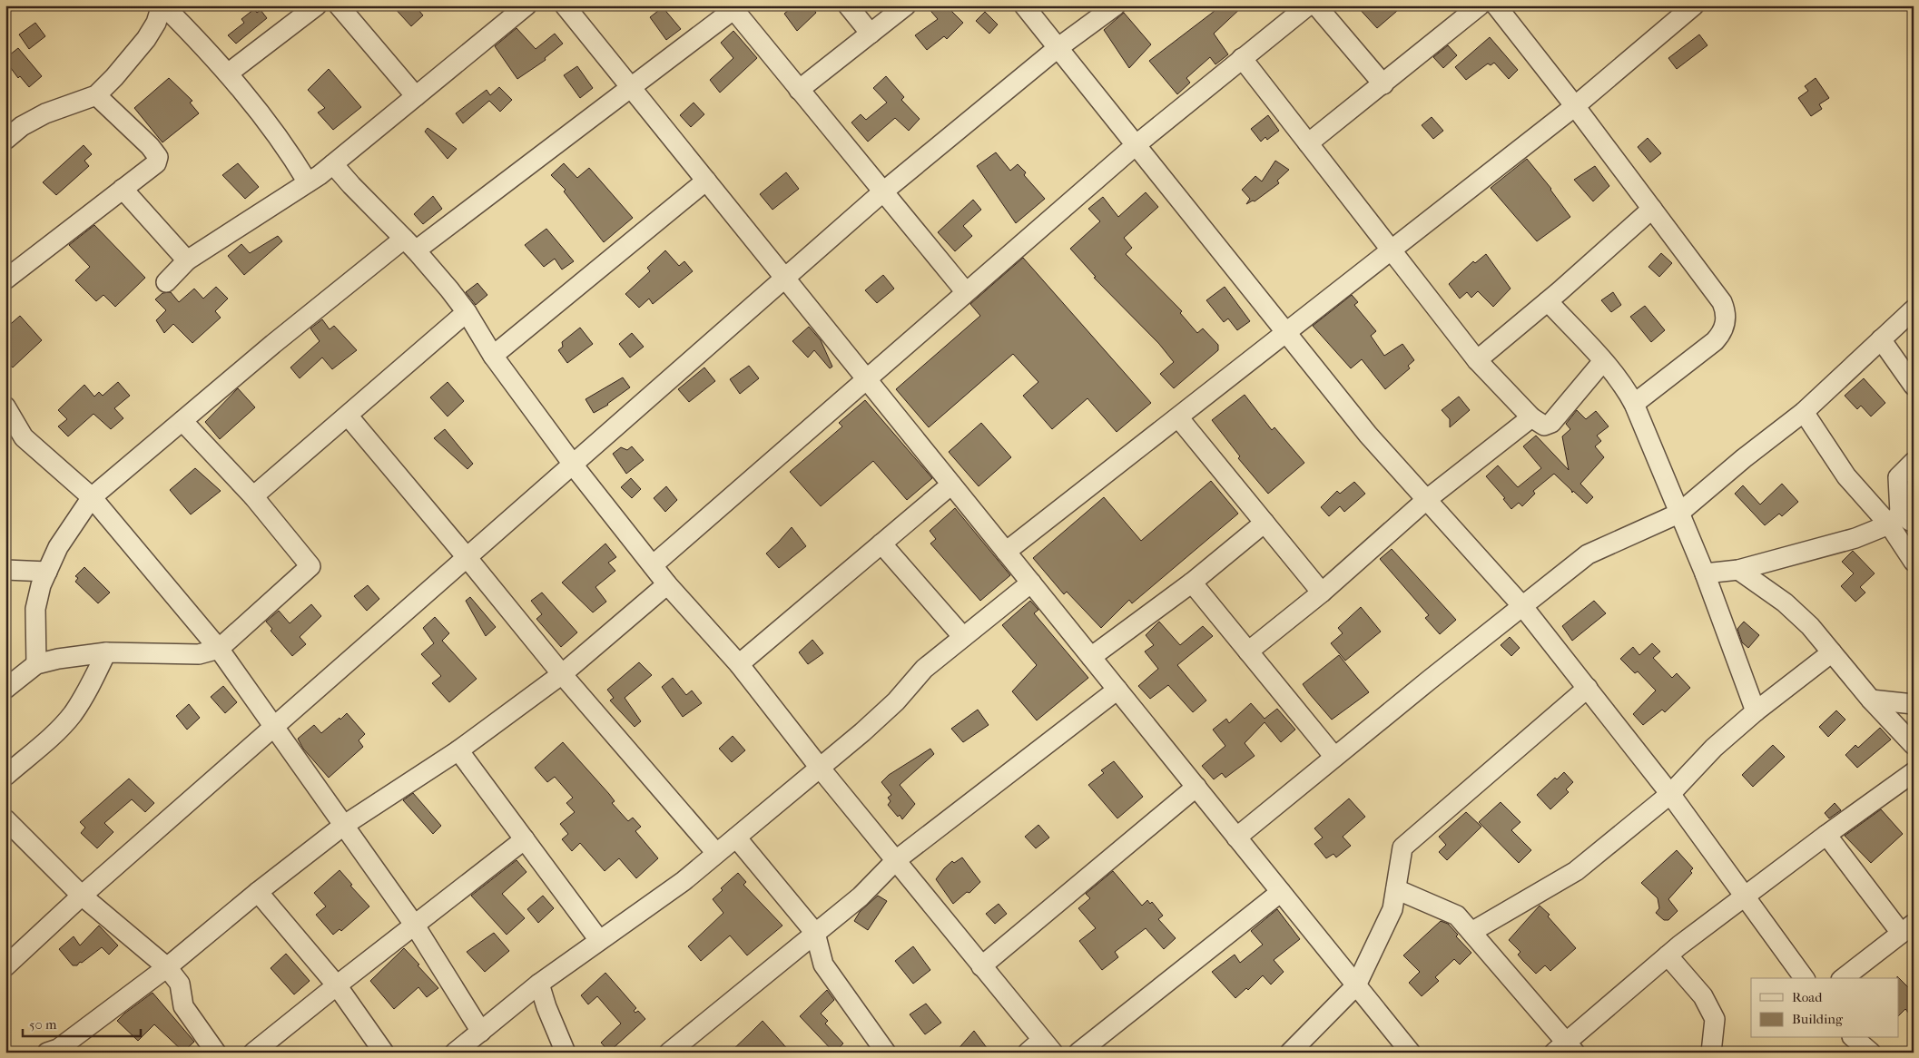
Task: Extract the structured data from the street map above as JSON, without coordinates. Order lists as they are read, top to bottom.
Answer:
{
  "legend": ["Road", "Building"],
  "scale_bar": "50 m"
}
